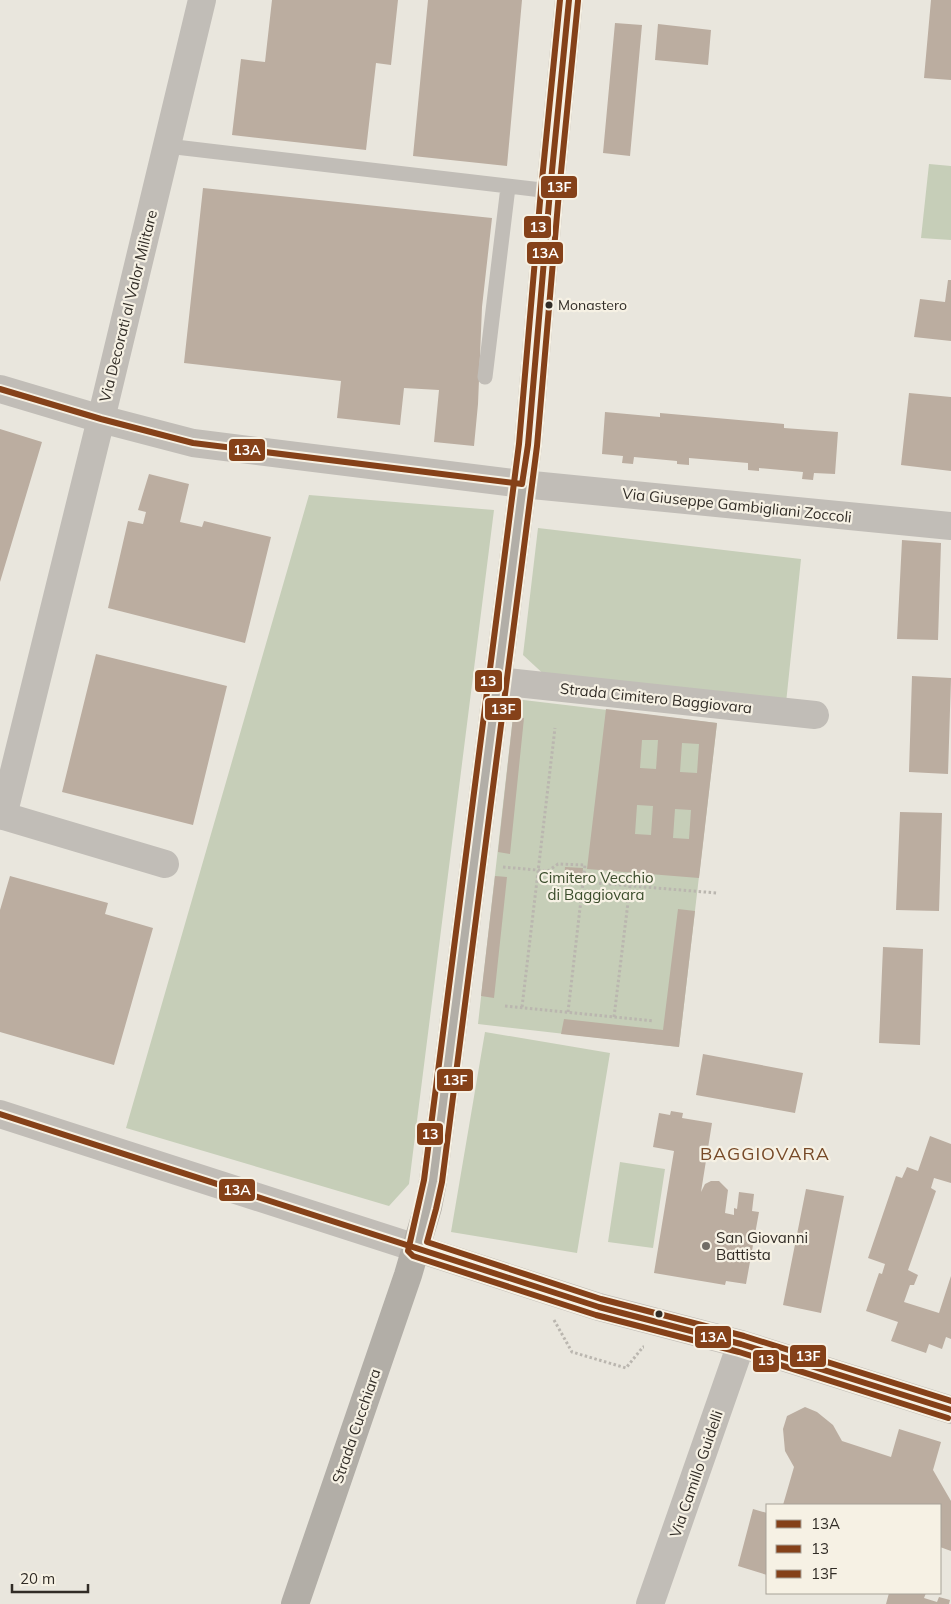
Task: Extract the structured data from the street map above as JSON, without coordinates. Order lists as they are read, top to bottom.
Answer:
{
  "streets": {
    "main road": ["Strada Cucchiara"],
    "street": [
      "Via Decorati al Valor Militare",
      "Via Giuseppe Gambigliani Zoccoli",
      "Strada Cimitero Baggiovara",
      "Via Camillo Guidelli"
    ]
  },
  "crossings": [
    ["Via Decorati al Valor Militare", "Via Giuseppe Gambigliani Zoccoli"],
    ["Via Giuseppe Gambigliani Zoccoli", "Strada Cucchiara"],
    ["Strada Cimitero Baggiovara", "Strada Cucchiara"]
  ],
  "districts": ["BAGGIOVARA"],
  "parks": ["Cimitero Vecchio di Baggiovara"],
  "places": ["Monastero", "San Giovanni Battista"],
  "lines": ["transit line 13A", "transit line 13", "transit line 13F"],
  "legend": ["13A", "13", "13F"],
  "scale_bar": "20 m"
}
